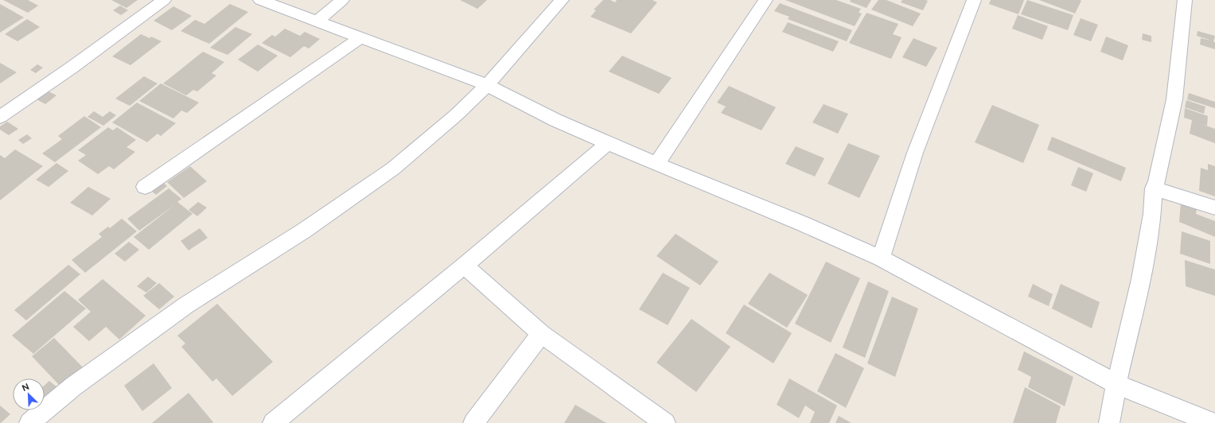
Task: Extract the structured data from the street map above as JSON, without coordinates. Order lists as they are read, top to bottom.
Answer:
{
  "north": "top left"
}
